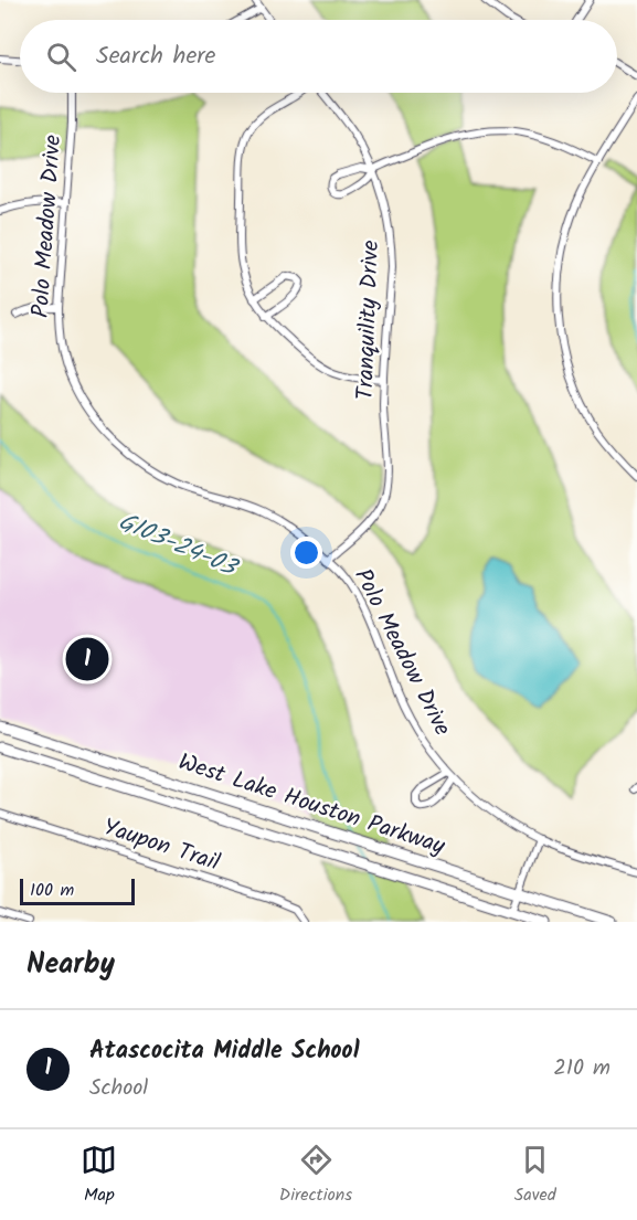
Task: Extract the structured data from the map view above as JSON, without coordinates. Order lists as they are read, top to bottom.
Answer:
{
  "streets": {
    "main road": ["West Lake Houston Parkway"],
    "street": ["Polo Meadow Drive", "Tranquility Drive", "Yaupon Trail"]
  },
  "crossings": [
    ["Polo Meadow Drive", "Tranquility Drive"]
  ],
  "water": ["G103-24-03"],
  "scale_bar": "100 m",
  "page": {
    "search": "Search here",
    "pins": "1",
    "scale": "100 m",
    "heading": "Nearby",
    "list": [
      {
        "mark": "1",
        "name": "Atascocita Middle School",
        "note": "School",
        "value": "210 m"
      }
    ],
    "nav": ["Map", "Directions", "Saved"]
  }
}
